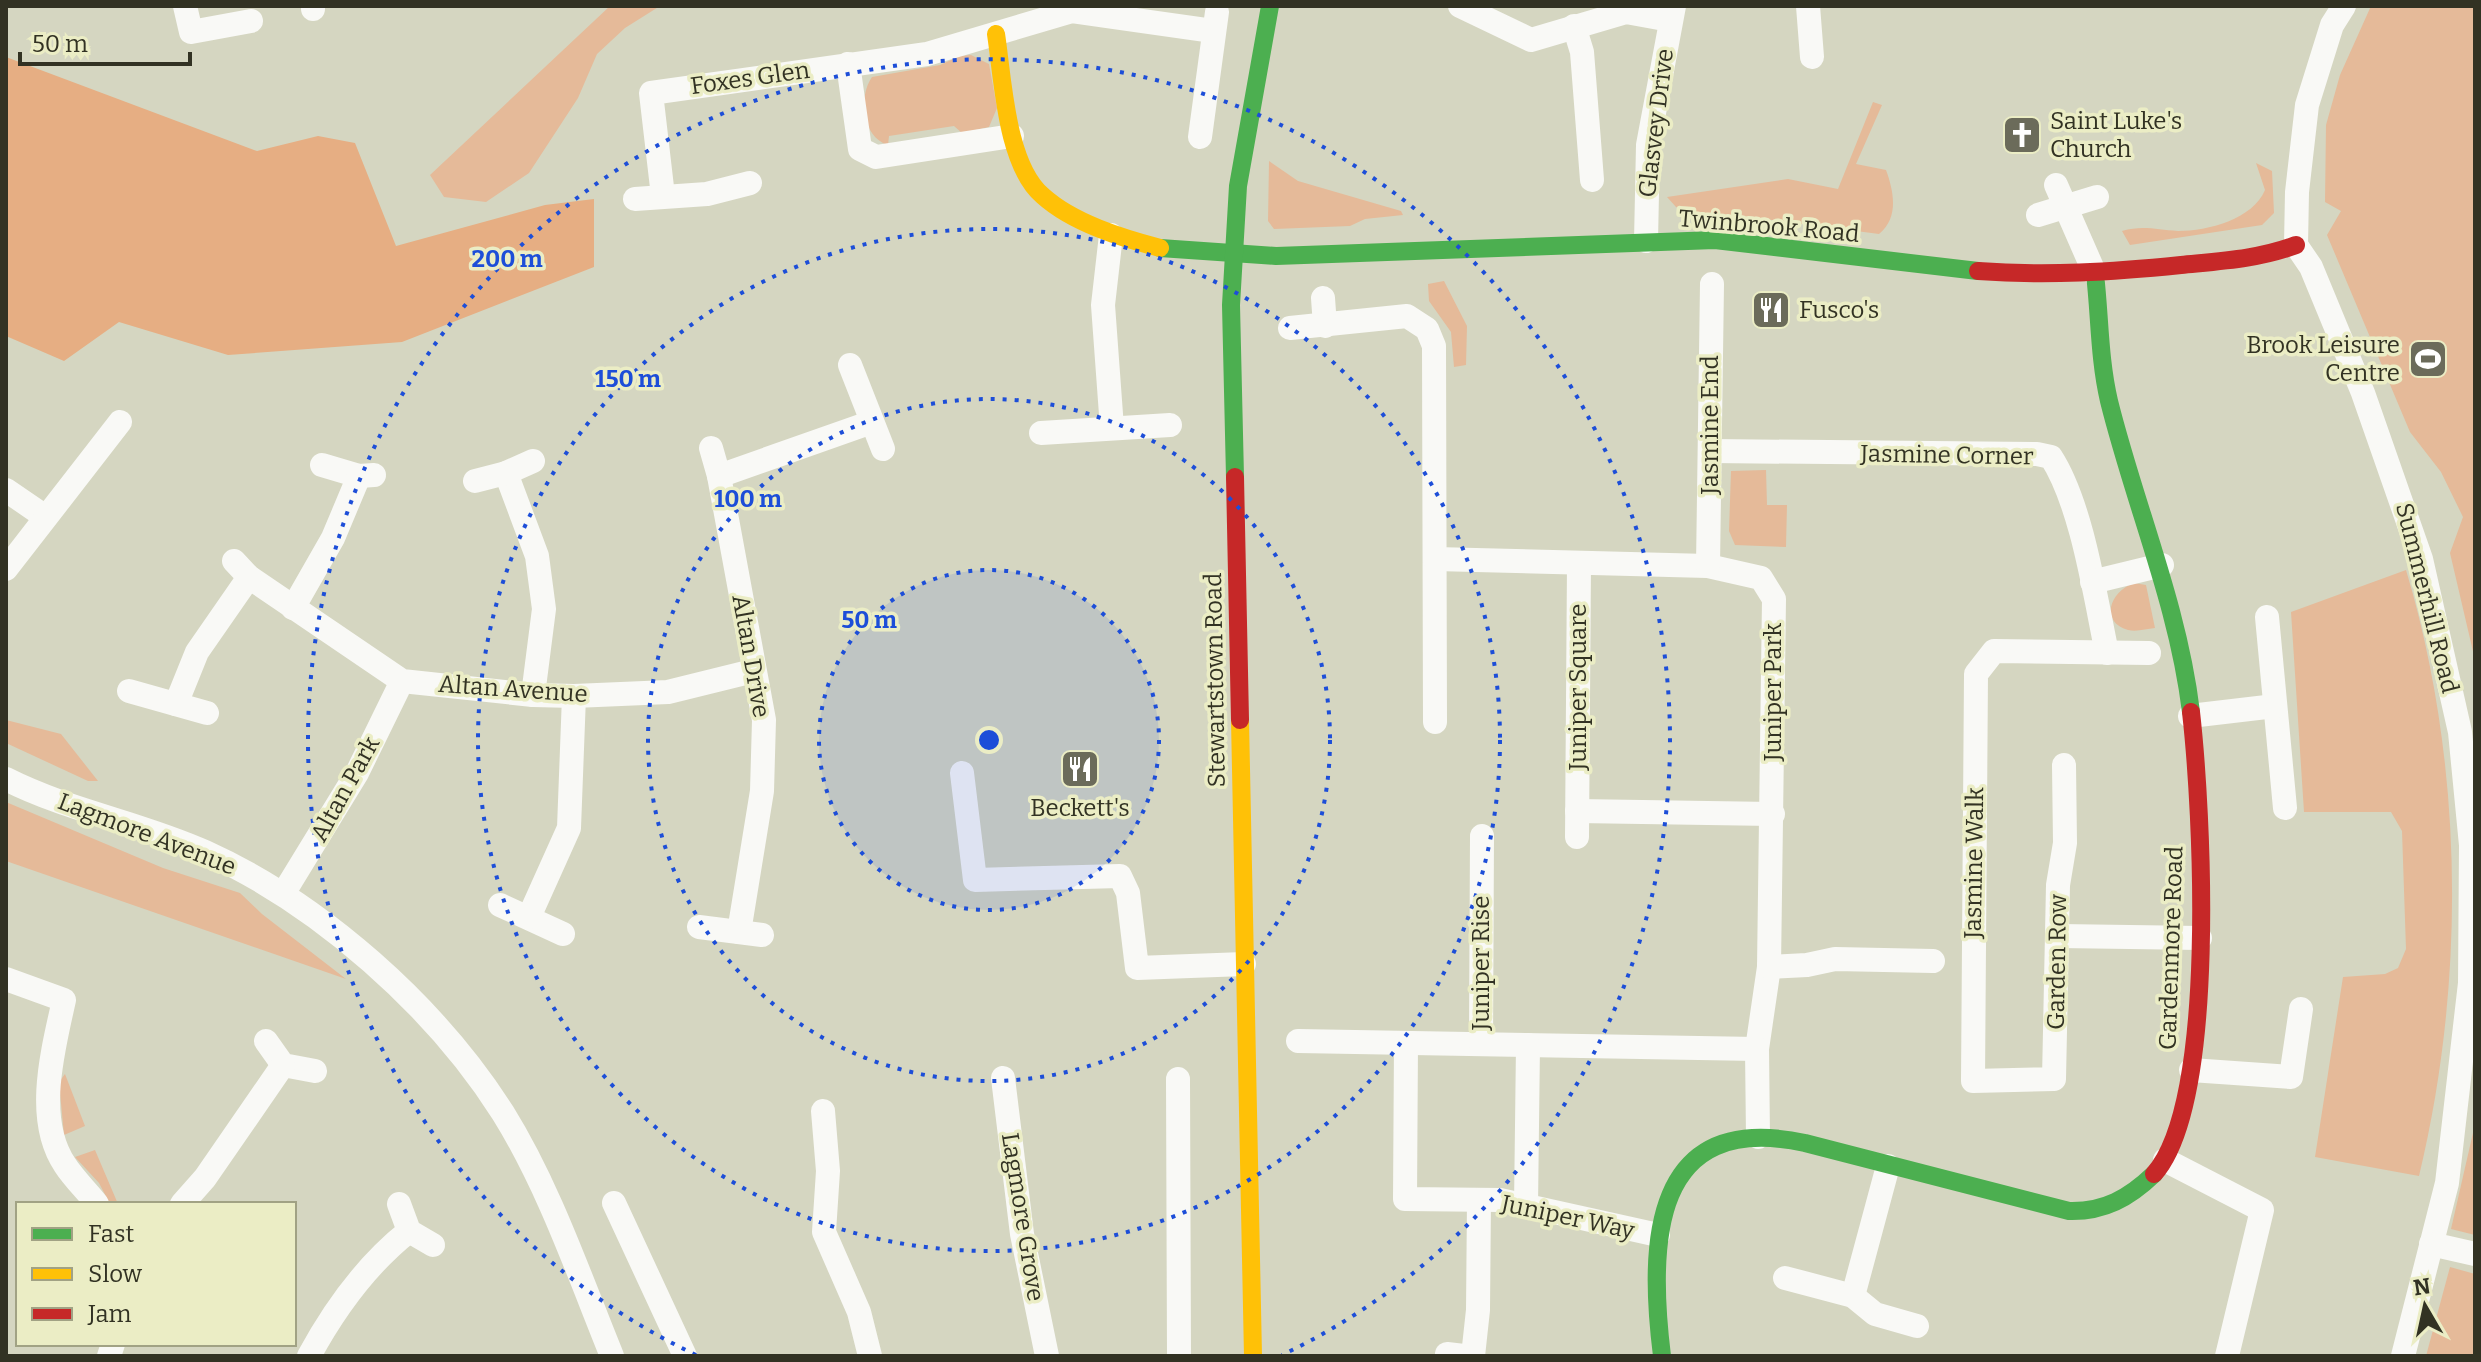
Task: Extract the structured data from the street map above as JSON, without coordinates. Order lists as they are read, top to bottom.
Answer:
{
  "streets": {
    "street": [
      "Foxes Glen",
      "Glasvey Drive",
      "Twinbrook Road",
      "Jasmine End",
      "Jasmine Corner",
      "Summerhill Road",
      "Altan Drive",
      "Stewartstown Road",
      "Juniper Square",
      "Altan Avenue",
      "Juniper Park",
      "Altan Park",
      "Lagmore Avenue",
      "Jasmine Walk",
      "Gardenmore Road",
      "Garden Row",
      "Juniper Rise",
      "Lagmore Grove",
      "Juniper Way"
    ]
  },
  "crossings": [
    ["Glasvey Drive", "Twinbrook Road"],
    ["Twinbrook Road", "Summerhill Road"],
    ["Twinbrook Road", "Stewartstown Road"],
    ["Twinbrook Road", "Gardenmore Road"],
    ["Jasmine End", "Jasmine Corner"],
    ["Jasmine End", "Juniper Park"],
    ["Jasmine Corner", "Jasmine Walk"],
    ["Altan Drive", "Altan Avenue"],
    ["Juniper Square", "Juniper Park"],
    ["Altan Avenue", "Altan Park"],
    ["Juniper Park", "Gardenmore Road"],
    ["Juniper Park", "Juniper Rise"],
    ["Altan Park", "Lagmore Avenue"],
    ["Jasmine Walk", "Garden Row"],
    ["Gardenmore Road", "Juniper Way"],
    ["Juniper Rise", "Juniper Way"]
  ],
  "places": {
    "church": ["Saint Luke's Church"],
    "restaurant": ["Fusco's", "Beckett's"],
    "sports": ["Brook Leisure Centre"]
  },
  "legend": ["Fast", "Slow", "Jam"],
  "scale_bar": "50 m",
  "north": "top",
  "rings": [
    "200 m",
    "150 m",
    "100 m",
    "50 m"
  ]
}
